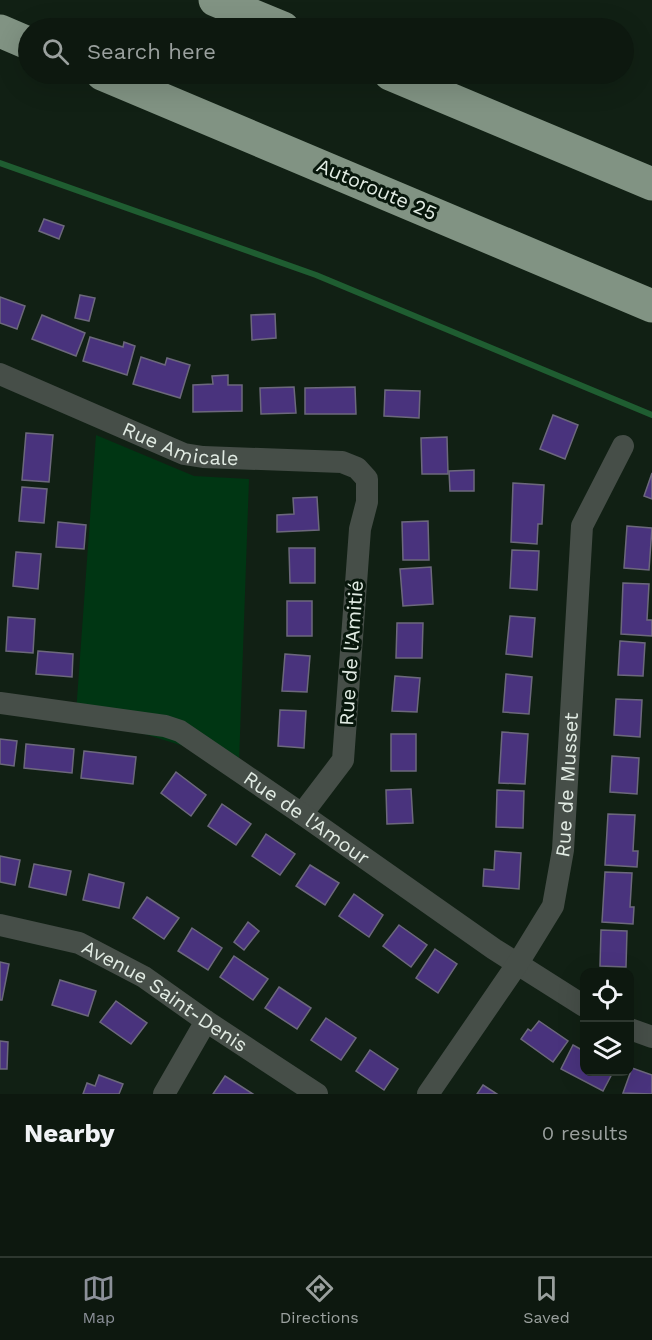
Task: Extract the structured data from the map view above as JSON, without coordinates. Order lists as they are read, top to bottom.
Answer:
{
  "streets": {
    "highway": ["Autoroute 25"],
    "street": [
      "Rue Amicale",
      "Rue de l'Amitié",
      "Rue de Musset",
      "Rue de l'Amour",
      "Avenue Saint-Denis"
    ]
  },
  "crossings": [
    ["Rue Amicale", "Rue de l'Amitié"],
    ["Rue de l'Amitié", "Rue de l'Amour"],
    ["Rue de Musset", "Rue de l'Amour"]
  ],
  "page": {
    "search": "Search here",
    "heading": ["Nearby", "0 results"],
    "nav": ["Map", "Directions", "Saved"]
  }
}
